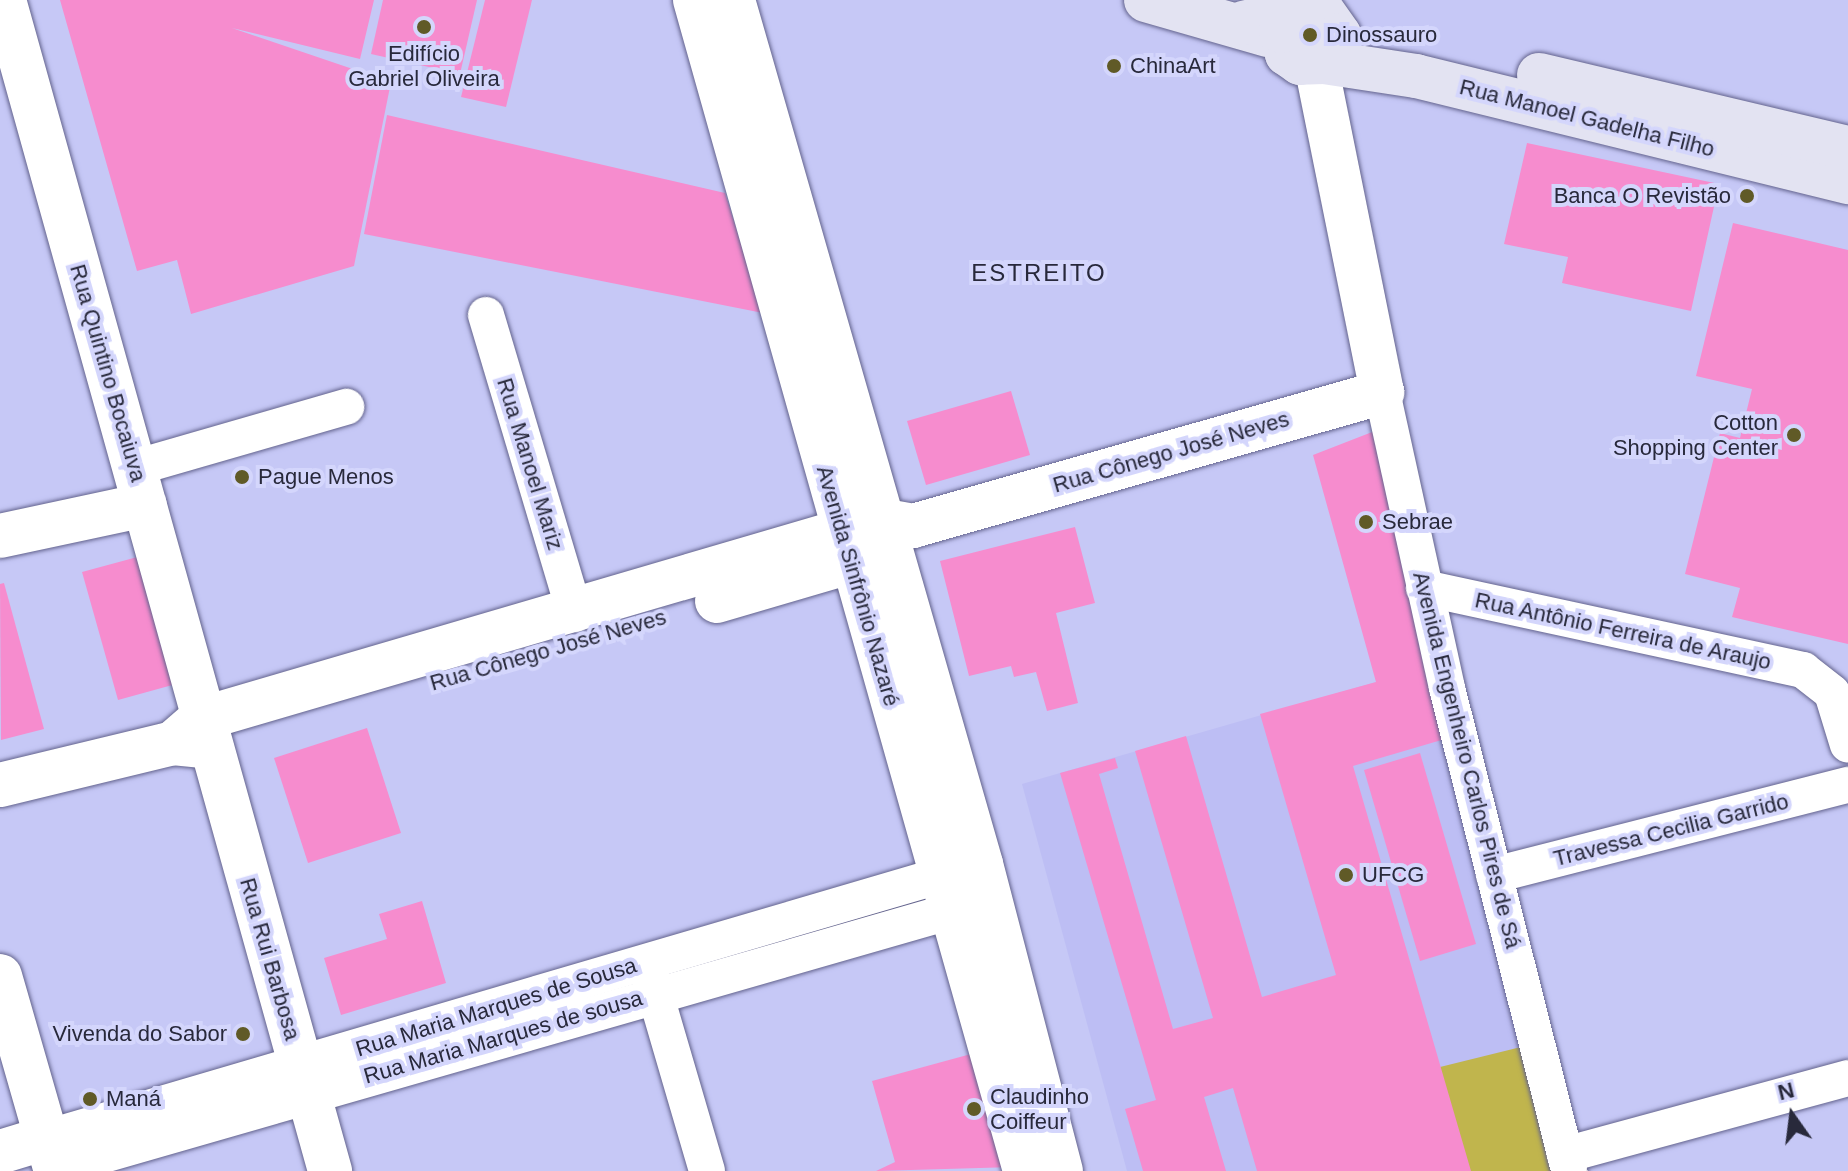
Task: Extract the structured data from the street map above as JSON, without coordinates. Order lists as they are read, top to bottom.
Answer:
{
  "streets": {
    "main road": ["Rua Manoel Gadelha Filho"],
    "street": [
      "Rua Quintino Bocaiuva",
      "Rua Cônego José Neves",
      "Rua Manoel Mariz",
      "Avenida Sinfrônio Nazaré",
      "Rua Antônio Ferreira de Araujo",
      "Avenida Engenheiro Carlos Pires de Sá",
      "Travessa Cecilia Garrido",
      "Rua Rui Barbosa",
      "Rua Maria Marques de Sousa"
    ]
  },
  "crossings": [
    ["Rua Manoel Gadelha Filho", "Avenida Engenheiro Carlos Pires de Sá"],
    ["Rua Quintino Bocaiuva", "Rua Cônego José Neves"],
    ["Rua Quintino Bocaiuva", "Rua Rui Barbosa"],
    ["Rua Cônego José Neves", "Rua Manoel Mariz"],
    ["Rua Cônego José Neves", "Avenida Sinfrônio Nazaré"],
    ["Rua Cônego José Neves", "Avenida Engenheiro Carlos Pires de Sá"],
    ["Rua Cônego José Neves", "Rua Rui Barbosa"],
    ["Avenida Sinfrônio Nazaré", "Rua Maria Marques de Sousa"],
    ["Rua Antônio Ferreira de Araujo", "Avenida Engenheiro Carlos Pires de Sá"],
    ["Avenida Engenheiro Carlos Pires de Sá", "Travessa Cecilia Garrido"],
    ["Rua Rui Barbosa", "Rua Maria Marques de Sousa"]
  ],
  "districts": ["ESTREITO"],
  "places": [
    "Edifício Gabriel Oliveira",
    "Dinossauro",
    "ChinaArt",
    "Banca O Revistão",
    "Cotton Shopping Center",
    "Pague Menos",
    "Sebrae",
    "UFCG",
    "Vivenda do Sabor",
    "Maná",
    "Claudinho Coiffeur"
  ],
  "north": "top"
}
